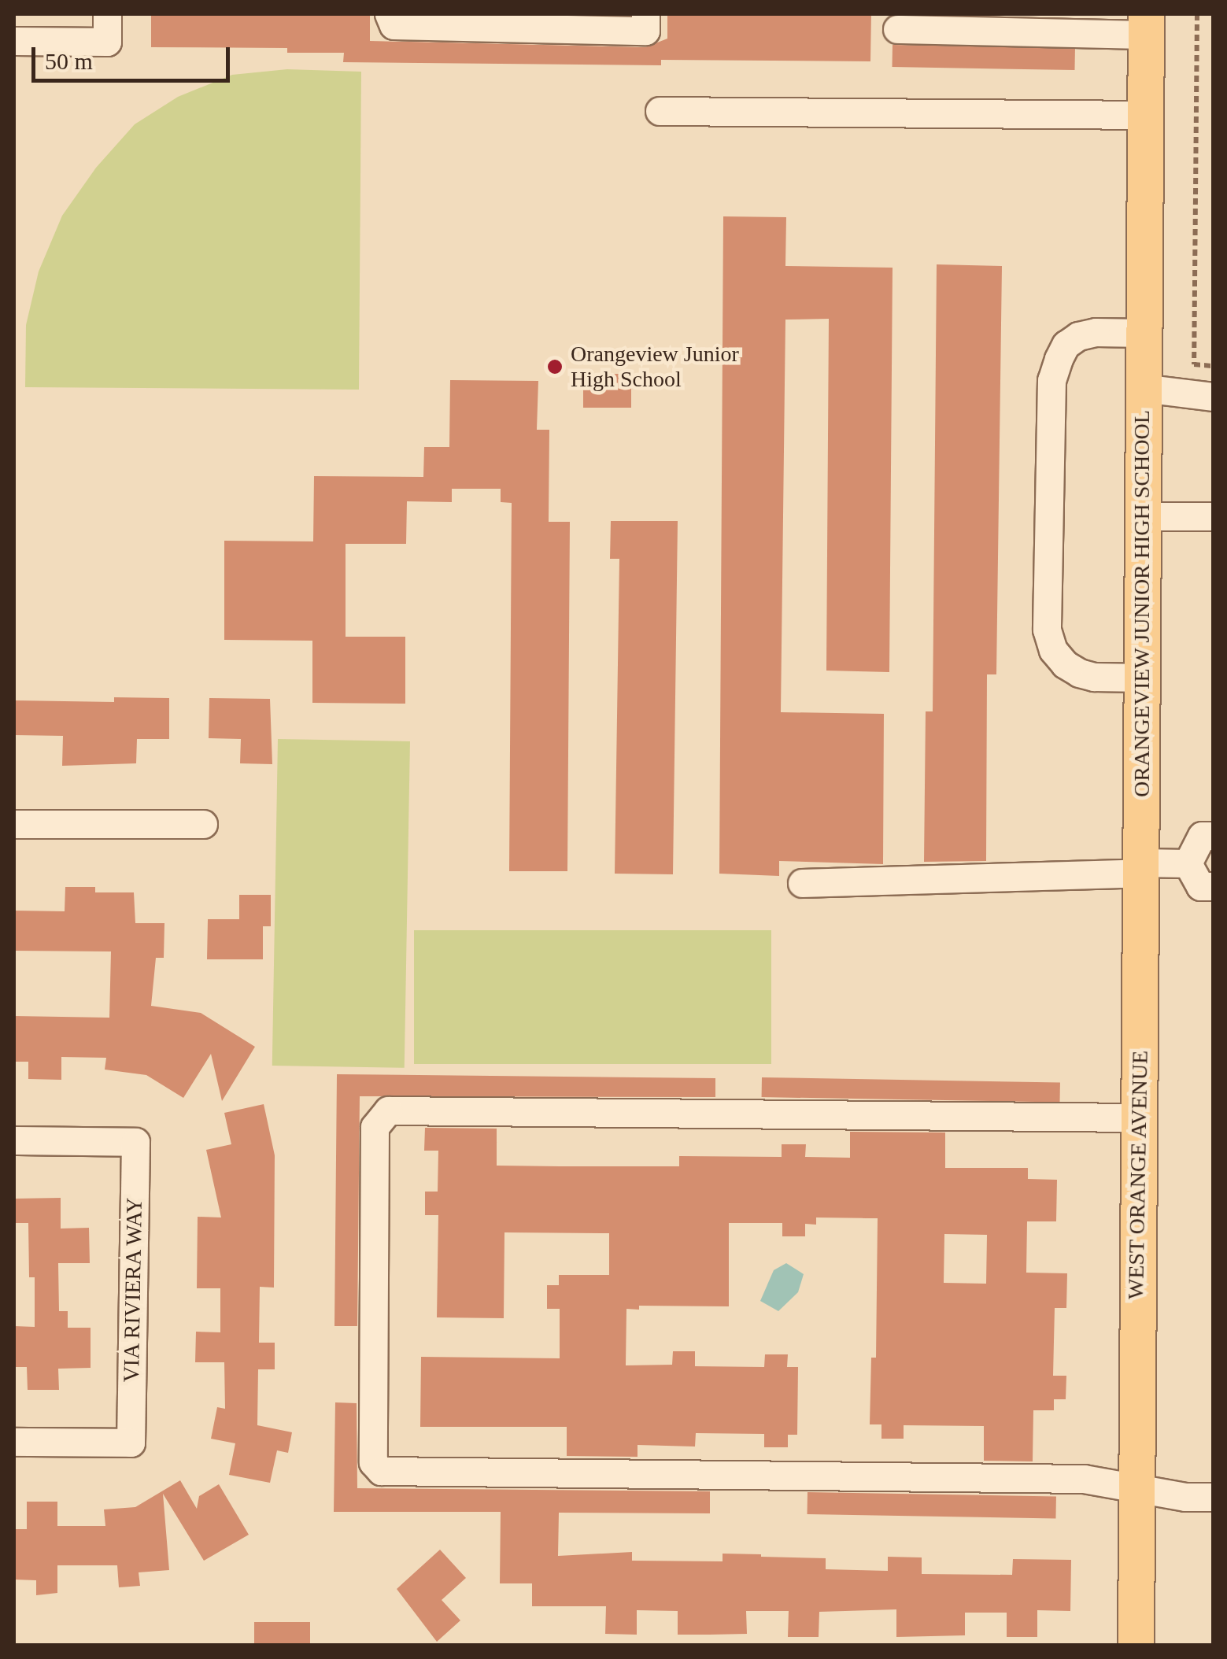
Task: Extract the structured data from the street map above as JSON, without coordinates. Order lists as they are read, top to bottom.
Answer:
{
  "streets": {
    "main road": ["ORANGEVIEW JUNIOR HIGH SCHOOL", "WEST ORANGE AVENUE"],
    "street": ["VIA RIVIERA WAY"]
  },
  "crossings": [
    ["ORANGEVIEW JUNIOR HIGH SCHOOL", "WEST ORANGE AVENUE"]
  ],
  "places": ["Orangeview Junior High School"],
  "scale_bar": "50 m"
}
